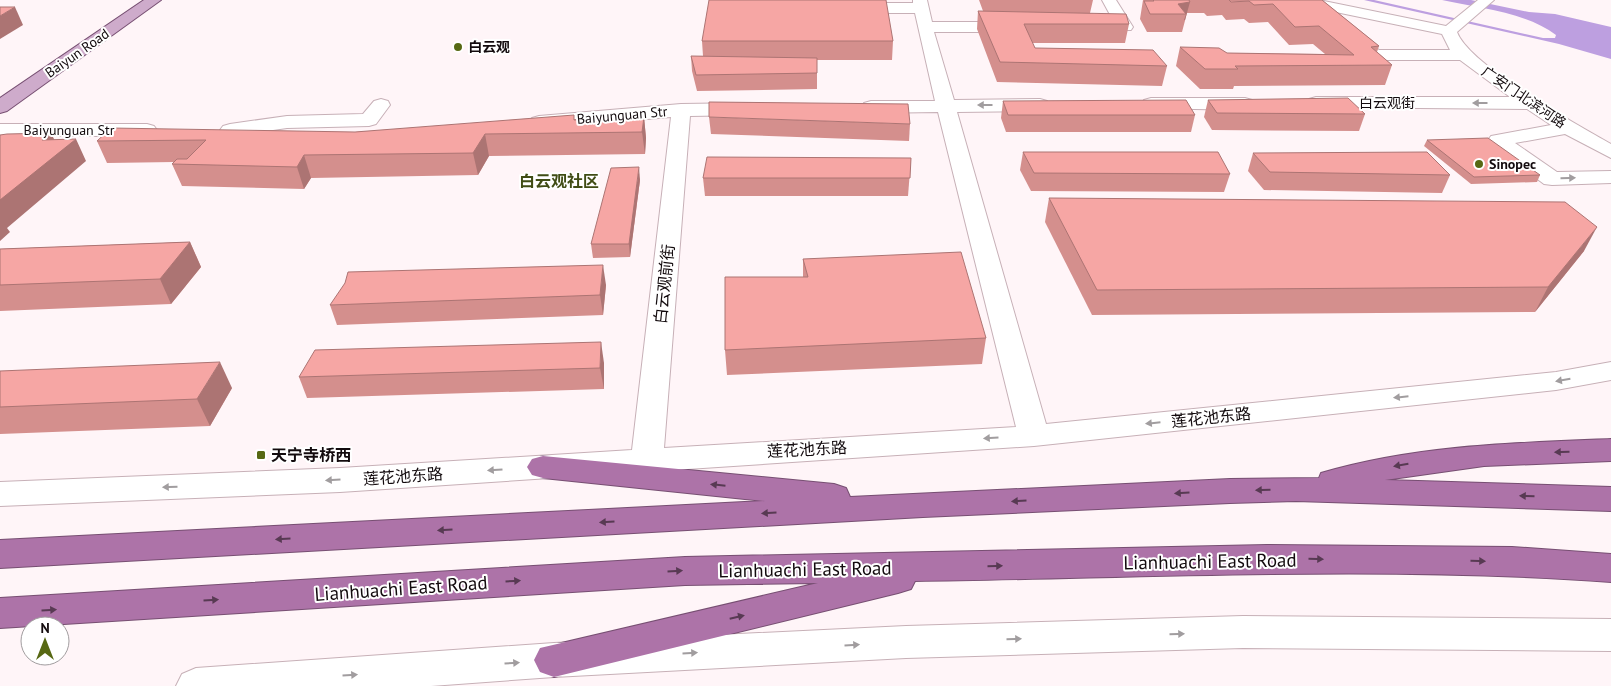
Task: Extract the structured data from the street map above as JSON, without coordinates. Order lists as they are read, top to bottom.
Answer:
{
  "streets": {
    "highway": ["Lianhuachi East Road"],
    "main road": ["Baiyun Road"],
    "street": [
      "广安门北滨河路",
      "白云观街",
      "Baiyunguan Str",
      "白云观前街",
      "莲花池东路"
    ]
  },
  "crossings": [
    ["广安门北滨河路", "白云观街"],
    ["Baiyunguan Str", "白云观前街"],
    ["白云观前街", "莲花池东路"]
  ],
  "districts": ["白云观社区"],
  "places": {
    "other": ["白云观", "Sinopec"],
    "transit": ["天宁寺桥西"]
  },
  "north": "top"
}
